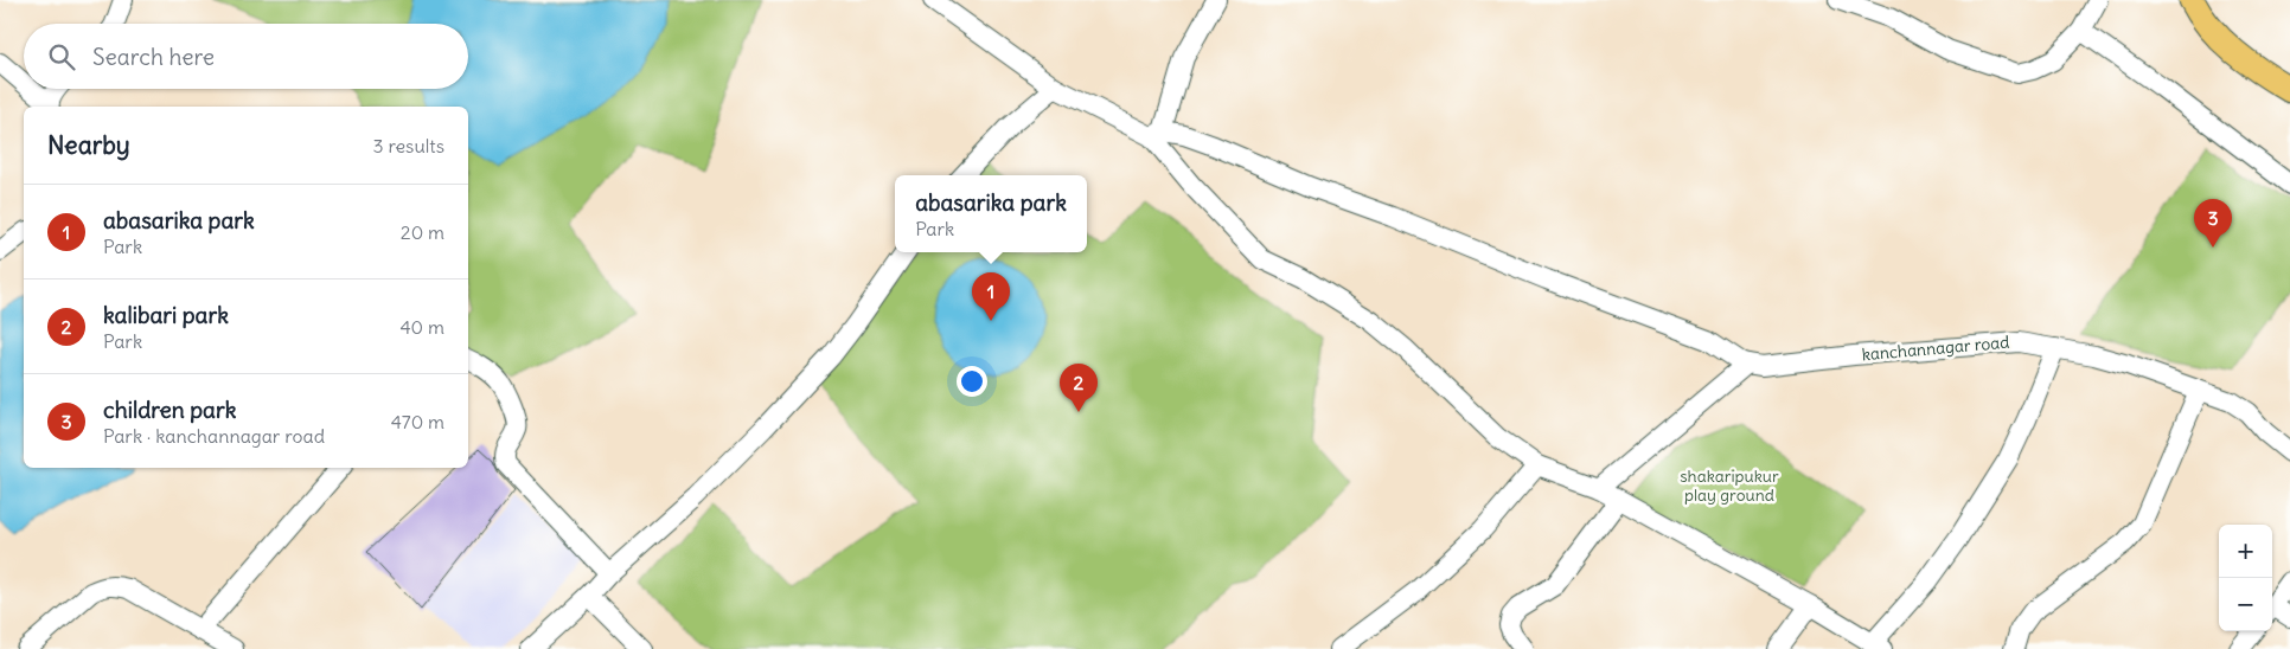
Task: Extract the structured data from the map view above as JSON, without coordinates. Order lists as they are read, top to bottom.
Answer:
{
  "streets": {
    "street": ["kanchannagar road"]
  },
  "parks": ["shakaripukur play ground"],
  "page": {
    "search": "Search here",
    "heading": ["Nearby", "3 results"],
    "popup": ["abasarika park", "Park"],
    "list": [
      {
        "mark": "1",
        "name": "abasarika park",
        "note": "Park",
        "value": "20 m"
      },
      {
        "mark": "2",
        "name": "kalibari park",
        "note": "Park",
        "value": "40 m"
      },
      {
        "mark": "3",
        "name": "children park",
        "note": "Park · kanchannagar road",
        "value": "470 m"
      }
    ],
    "pins": ["3", "1", "2"],
    "map_buttons": ["+", "−"]
  }
}
